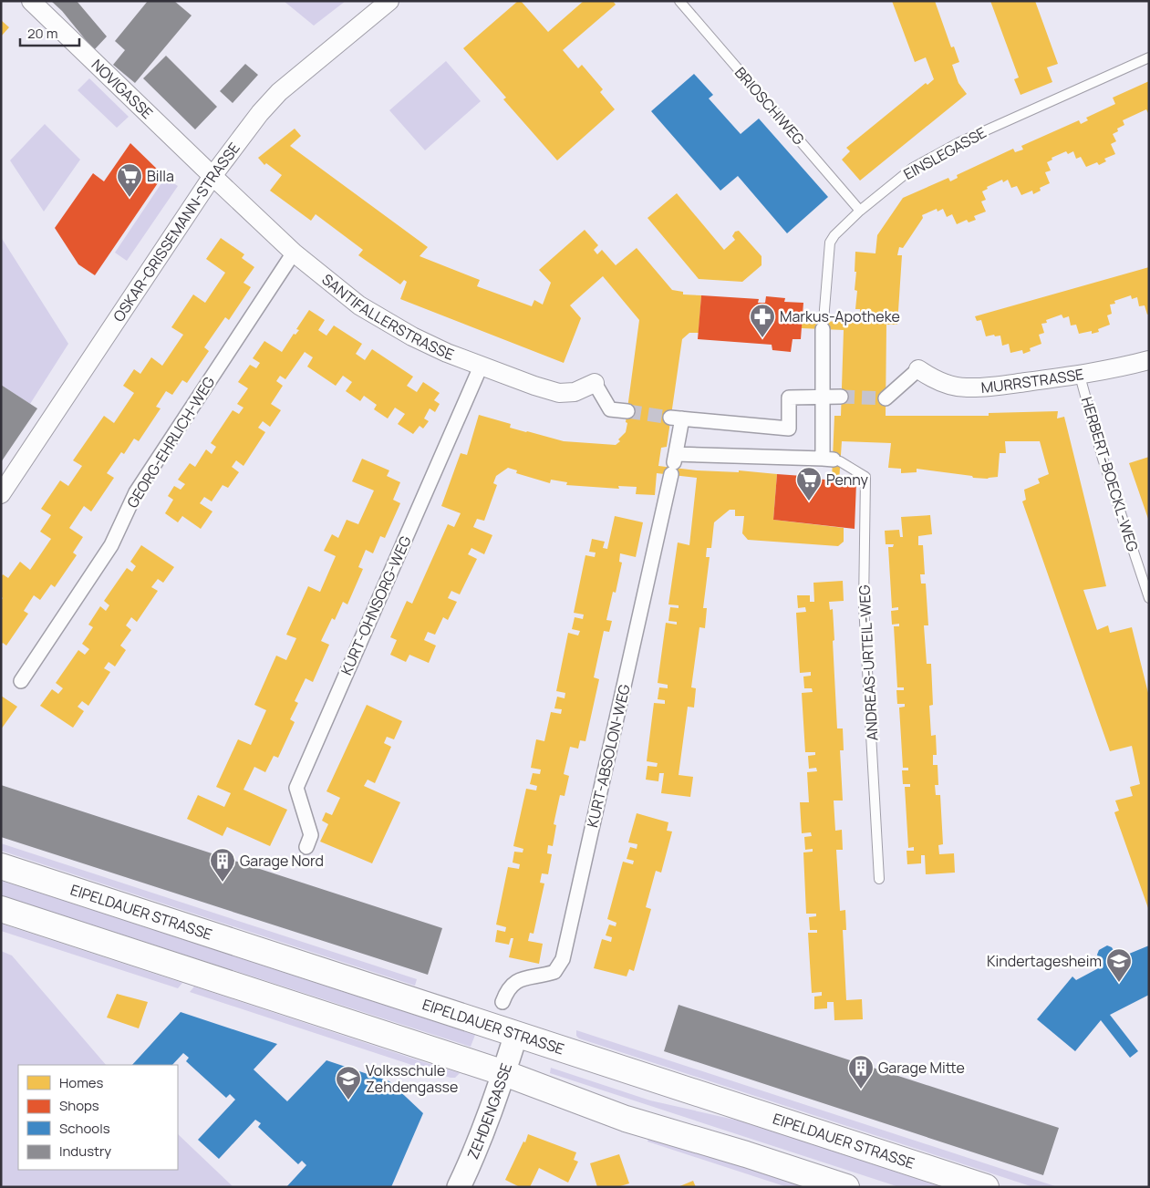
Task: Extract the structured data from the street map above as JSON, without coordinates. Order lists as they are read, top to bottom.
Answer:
{
  "streets": {
    "main road": ["EIPELDAUER STRASSE"],
    "street": [
      "NOVIGASSE",
      "OSKAR-GRISSEMANN-STRASSE",
      "SANTIFALLERSTRASSE",
      "MURRSTRASSE",
      "GEORG-EHRLICH-WEG",
      "KURT-OHNSORG-WEG",
      "KURT-ABSOLON-WEG",
      "ZEHDENGASSE"
    ],
    "lane": [
      "BRIOSCHIWEG",
      "EINSLEGASSE",
      "HERBERT-BOECKL-WEG",
      "ANDREAS-URTEIL-WEG"
    ]
  },
  "crossings": [
    ["NOVIGASSE", "OSKAR-GRISSEMANN-STRASSE"],
    ["NOVIGASSE", "SANTIFALLERSTRASSE"],
    ["BRIOSCHIWEG", "EINSLEGASSE"],
    ["OSKAR-GRISSEMANN-STRASSE", "SANTIFALLERSTRASSE"],
    ["SANTIFALLERSTRASSE", "GEORG-EHRLICH-WEG"],
    ["SANTIFALLERSTRASSE", "KURT-OHNSORG-WEG"],
    ["MURRSTRASSE", "HERBERT-BOECKL-WEG"],
    ["EIPELDAUER STRASSE", "ZEHDENGASSE"]
  ],
  "places": {
    "supermarket": ["Billa", "Penny"],
    "pharmacy": ["Markus-Apotheke"],
    "building": ["Garage Nord", "Garage Mitte"],
    "school or university": ["Kindertagesheim", "Volksschule Zehdengasse"]
  },
  "legend": [
    "Homes",
    "Shops",
    "Schools",
    "Industry"
  ],
  "scale_bar": "20 m"
}
